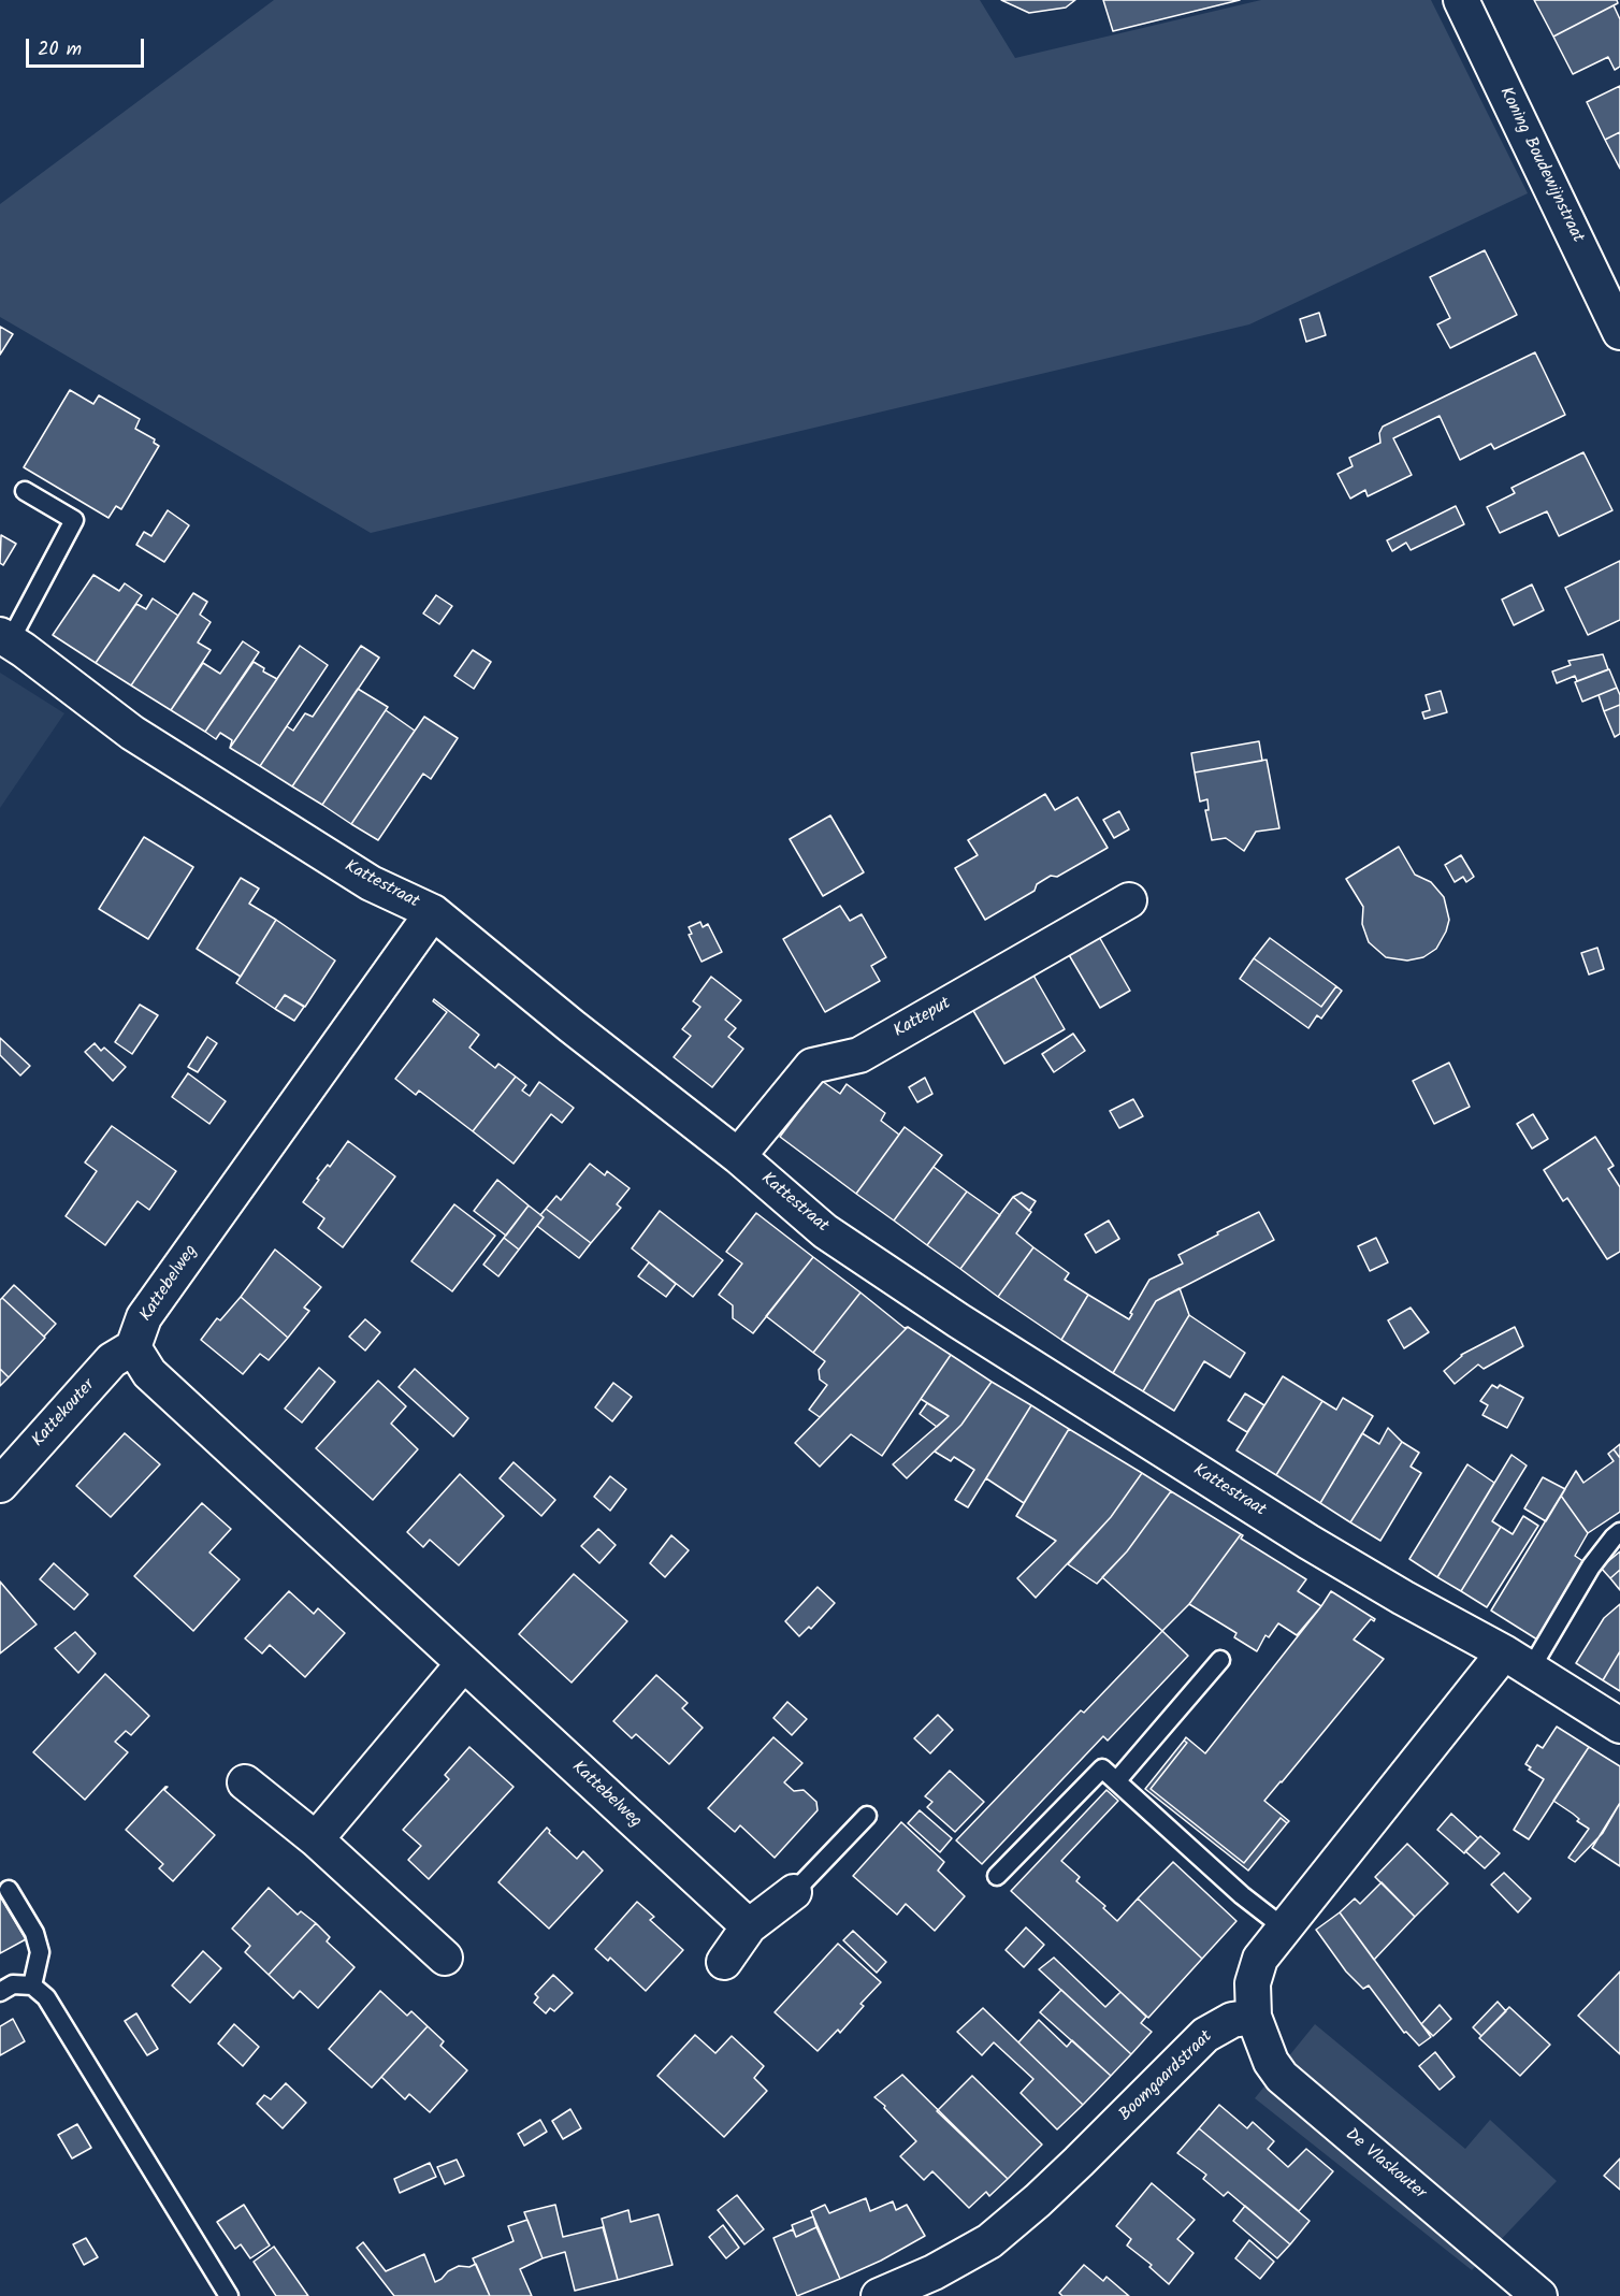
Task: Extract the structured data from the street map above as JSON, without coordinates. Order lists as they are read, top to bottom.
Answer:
{
  "streets": {
    "street": [
      "Koning Boudewijnstraat",
      "Kattestraat",
      "Katteput",
      "Kattebelweg",
      "Kattekouter",
      "Boomgaardstraat",
      "De Vlaskouter"
    ]
  },
  "crossings": [
    ["Kattestraat", "Katteput"],
    ["Kattestraat", "Kattebelweg"],
    ["Kattebelweg", "Kattekouter"],
    ["Boomgaardstraat", "De Vlaskouter"]
  ],
  "scale_bar": "20 m"
}
